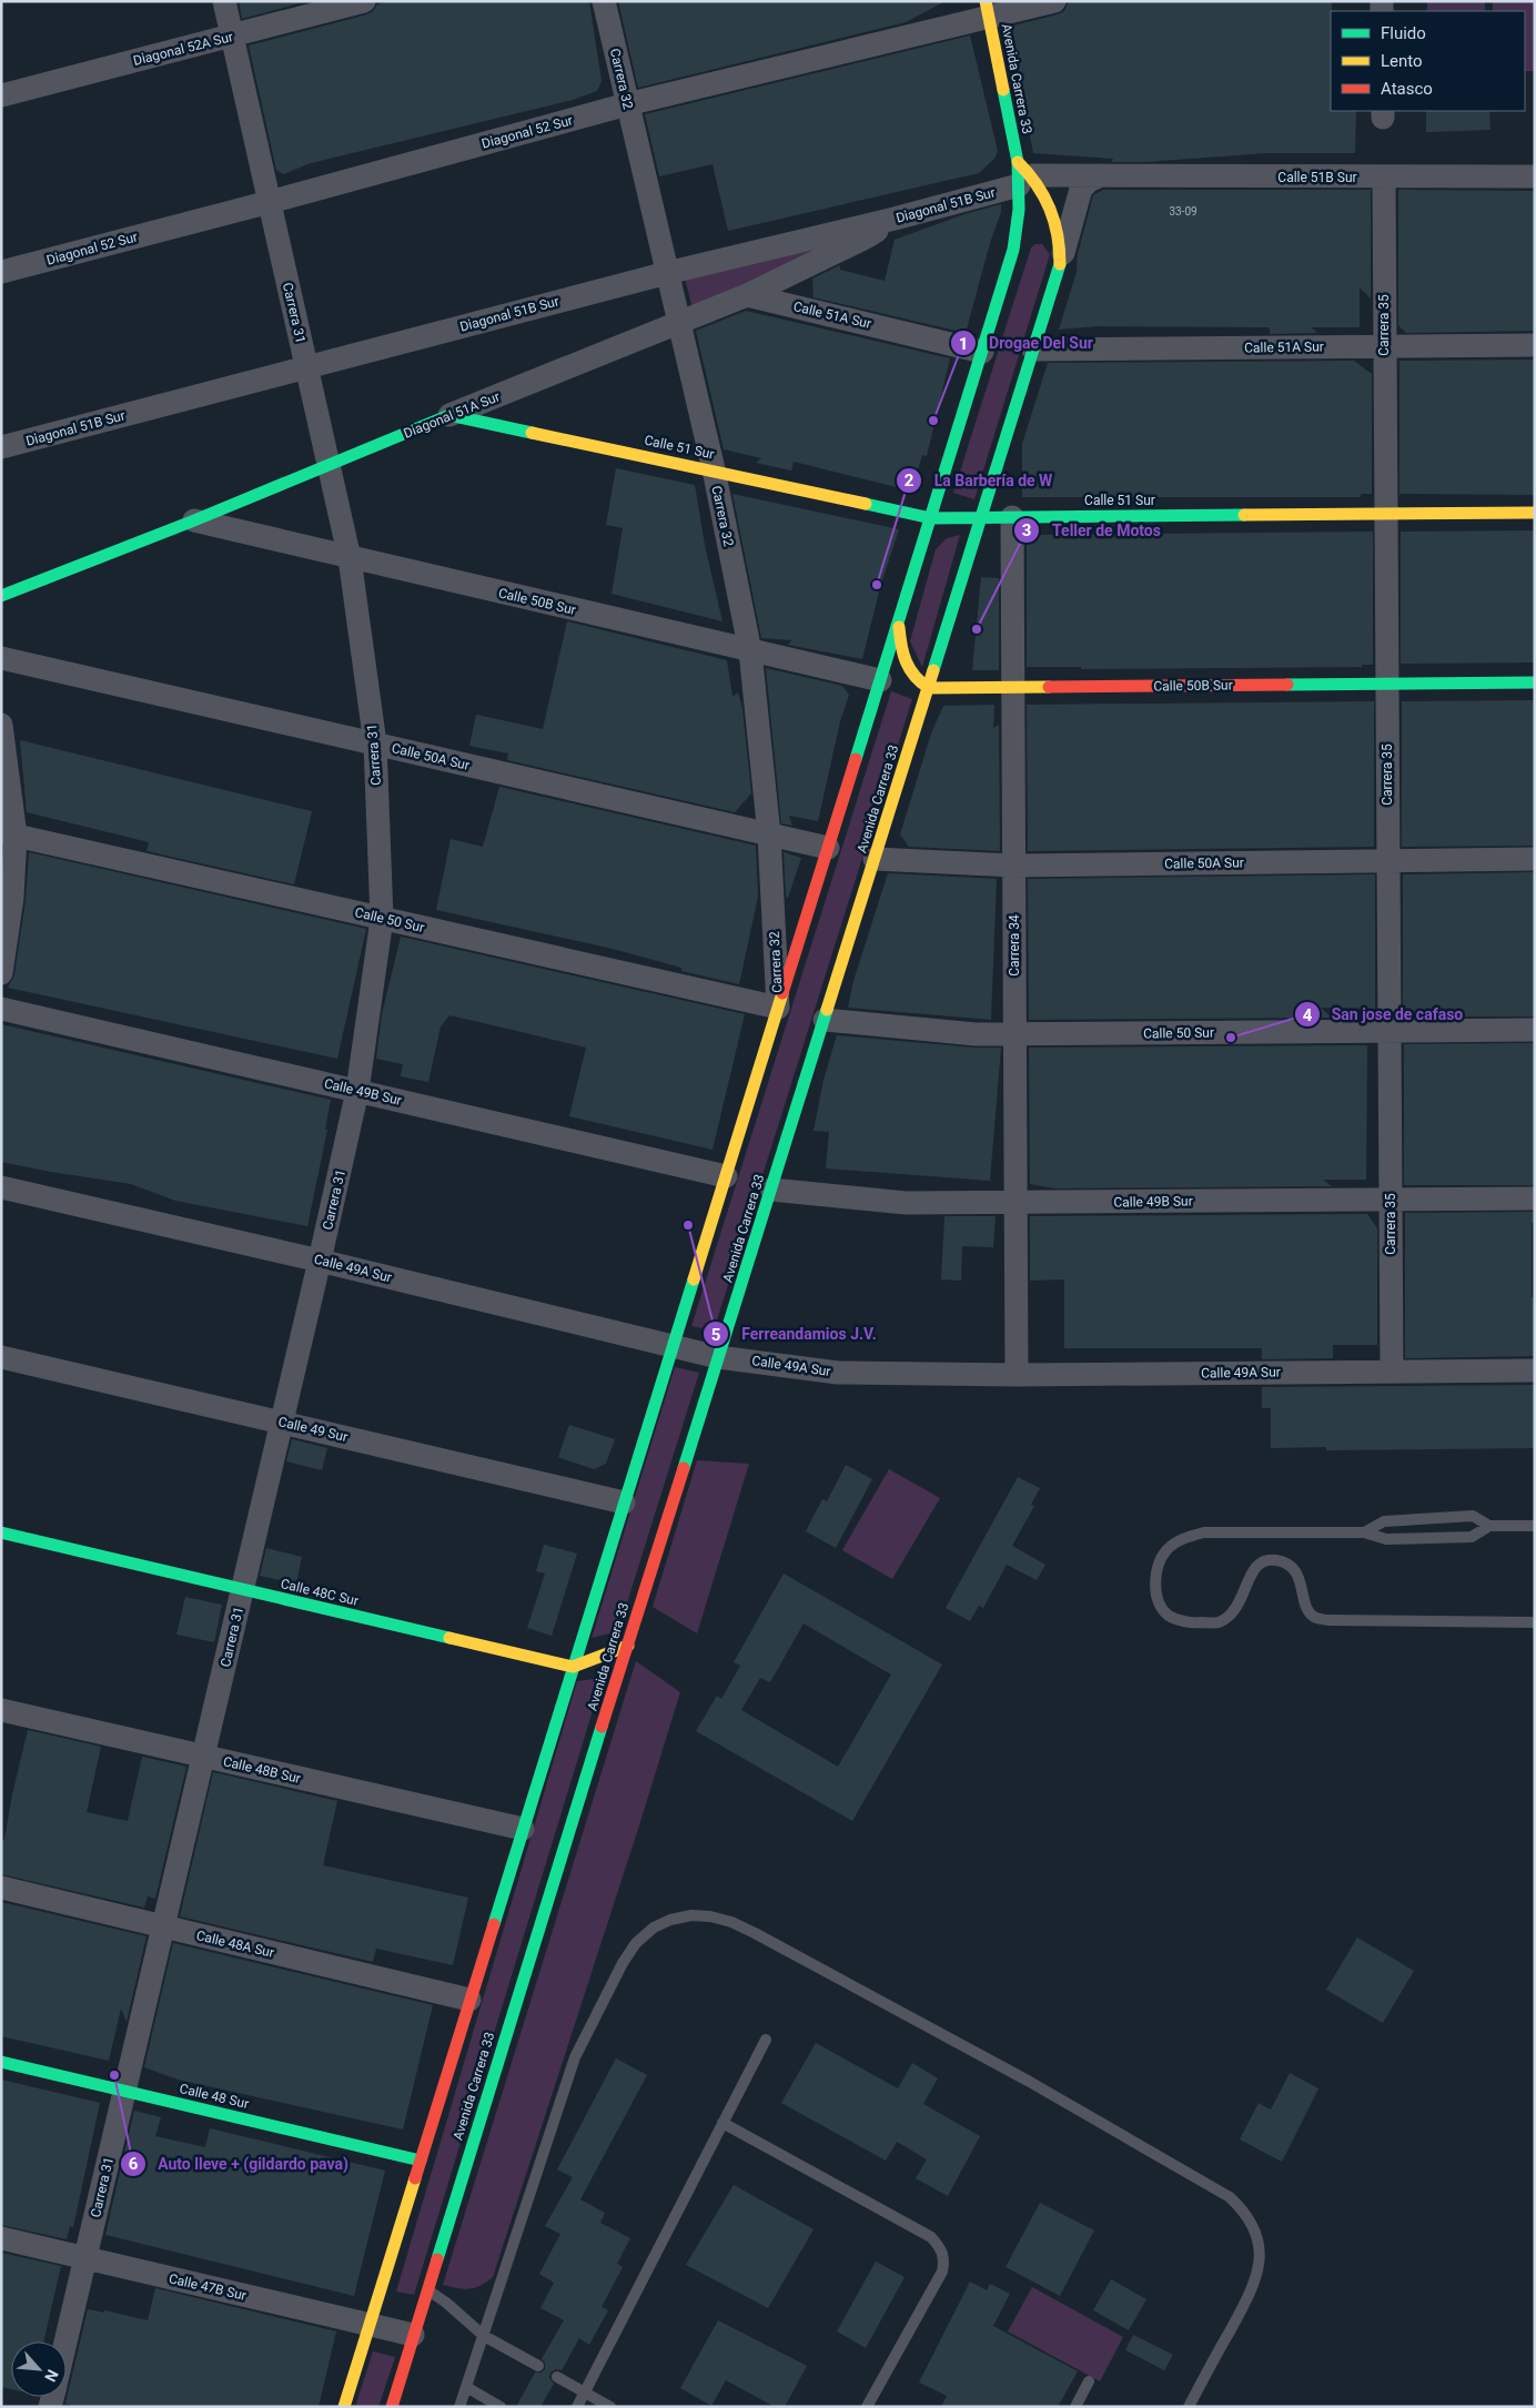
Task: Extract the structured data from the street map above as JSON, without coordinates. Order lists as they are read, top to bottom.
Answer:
{
  "streets": {
    "main road": [
      "Avenida Carrera 33",
      "Diagonal 51A Sur",
      "Calle 51 Sur",
      "Calle 50B Sur",
      "Calle 48C Sur",
      "Calle 48 Sur"
    ],
    "street": [
      "Diagonal 52A Sur",
      "Carrera 32",
      "Diagonal 52 Sur",
      "Calle 51B Sur",
      "Diagonal 51B Sur",
      "Carrera 31",
      "Calle 51A Sur",
      "Carrera 35",
      "Calle 50A Sur",
      "Calle 50 Sur",
      "Carrera 34",
      "Calle 49B Sur",
      "Calle 49A Sur",
      "Calle 49 Sur",
      "Calle 48B Sur",
      "Calle 48A Sur",
      "Calle 47B Sur"
    ]
  },
  "crossings": [
    ["Diagonal 52A Sur", "Carrera 31"],
    ["Carrera 32", "Avenida Carrera 33"],
    ["Carrera 32", "Diagonal 52 Sur"],
    ["Carrera 32", "Diagonal 51B Sur"],
    ["Carrera 32", "Diagonal 51A Sur"],
    ["Carrera 32", "Calle 51 Sur"],
    ["Carrera 32", "Calle 50B Sur"],
    ["Carrera 32", "Calle 50A Sur"],
    ["Carrera 32", "Calle 50 Sur"],
    ["Avenida Carrera 33", "Diagonal 52 Sur"],
    ["Avenida Carrera 33", "Calle 51B Sur"],
    ["Avenida Carrera 33", "Diagonal 51B Sur"],
    ["Avenida Carrera 33", "Calle 51A Sur"],
    ["Avenida Carrera 33", "Calle 51 Sur"],
    ["Avenida Carrera 33", "Calle 50B Sur"],
    ["Avenida Carrera 33", "Calle 50A Sur"],
    ["Avenida Carrera 33", "Calle 50 Sur"],
    ["Avenida Carrera 33", "Calle 49B Sur"],
    ["Avenida Carrera 33", "Calle 49A Sur"],
    ["Avenida Carrera 33", "Calle 49 Sur"],
    ["Avenida Carrera 33", "Calle 48C Sur"],
    ["Avenida Carrera 33", "Calle 48B Sur"],
    ["Avenida Carrera 33", "Calle 48A Sur"],
    ["Avenida Carrera 33", "Calle 48 Sur"],
    ["Avenida Carrera 33", "Calle 47B Sur"],
    ["Diagonal 52 Sur", "Carrera 31"],
    ["Calle 51B Sur", "Diagonal 51B Sur"],
    ["Calle 51B Sur", "Carrera 35"],
    ["Diagonal 51B Sur", "Carrera 31"],
    ["Diagonal 51B Sur", "Diagonal 51A Sur"],
    ["Carrera 31", "Diagonal 51A Sur"],
    ["Carrera 31", "Calle 50B Sur"],
    ["Carrera 31", "Calle 50A Sur"],
    ["Carrera 31", "Calle 50 Sur"],
    ["Carrera 31", "Calle 49B Sur"],
    ["Carrera 31", "Calle 49A Sur"],
    ["Carrera 31", "Calle 49 Sur"],
    ["Carrera 31", "Calle 48C Sur"],
    ["Carrera 31", "Calle 48B Sur"],
    ["Carrera 31", "Calle 48A Sur"],
    ["Carrera 31", "Calle 48 Sur"],
    ["Carrera 31", "Calle 47B Sur"],
    ["Calle 51A Sur", "Carrera 35"],
    ["Calle 51A Sur", "Diagonal 51A Sur"],
    ["Carrera 35", "Calle 51 Sur"],
    ["Carrera 35", "Calle 50B Sur"],
    ["Carrera 35", "Calle 50A Sur"],
    ["Carrera 35", "Calle 50 Sur"],
    ["Carrera 35", "Calle 49B Sur"],
    ["Carrera 35", "Calle 49A Sur"],
    ["Diagonal 51A Sur", "Calle 51 Sur"],
    ["Diagonal 51A Sur", "Calle 50B Sur"],
    ["Calle 51 Sur", "Carrera 34"],
    ["Calle 50B Sur", "Carrera 34"],
    ["Calle 50A Sur", "Carrera 34"],
    ["Calle 50 Sur", "Carrera 34"],
    ["Carrera 34", "Calle 49B Sur"],
    ["Carrera 34", "Calle 49A Sur"]
  ],
  "places": [
    "Drogae Del Sur",
    "La Barbería de W",
    "Teller de Motos",
    "San jose de cafaso",
    "Ferreandamios J.V.",
    "Auto lleve + (gildardo pava)"
  ],
  "house_numbers": ["33-09"],
  "legend": ["Fluido", "Lento", "Atasco"],
  "north": "bottom right"
}
